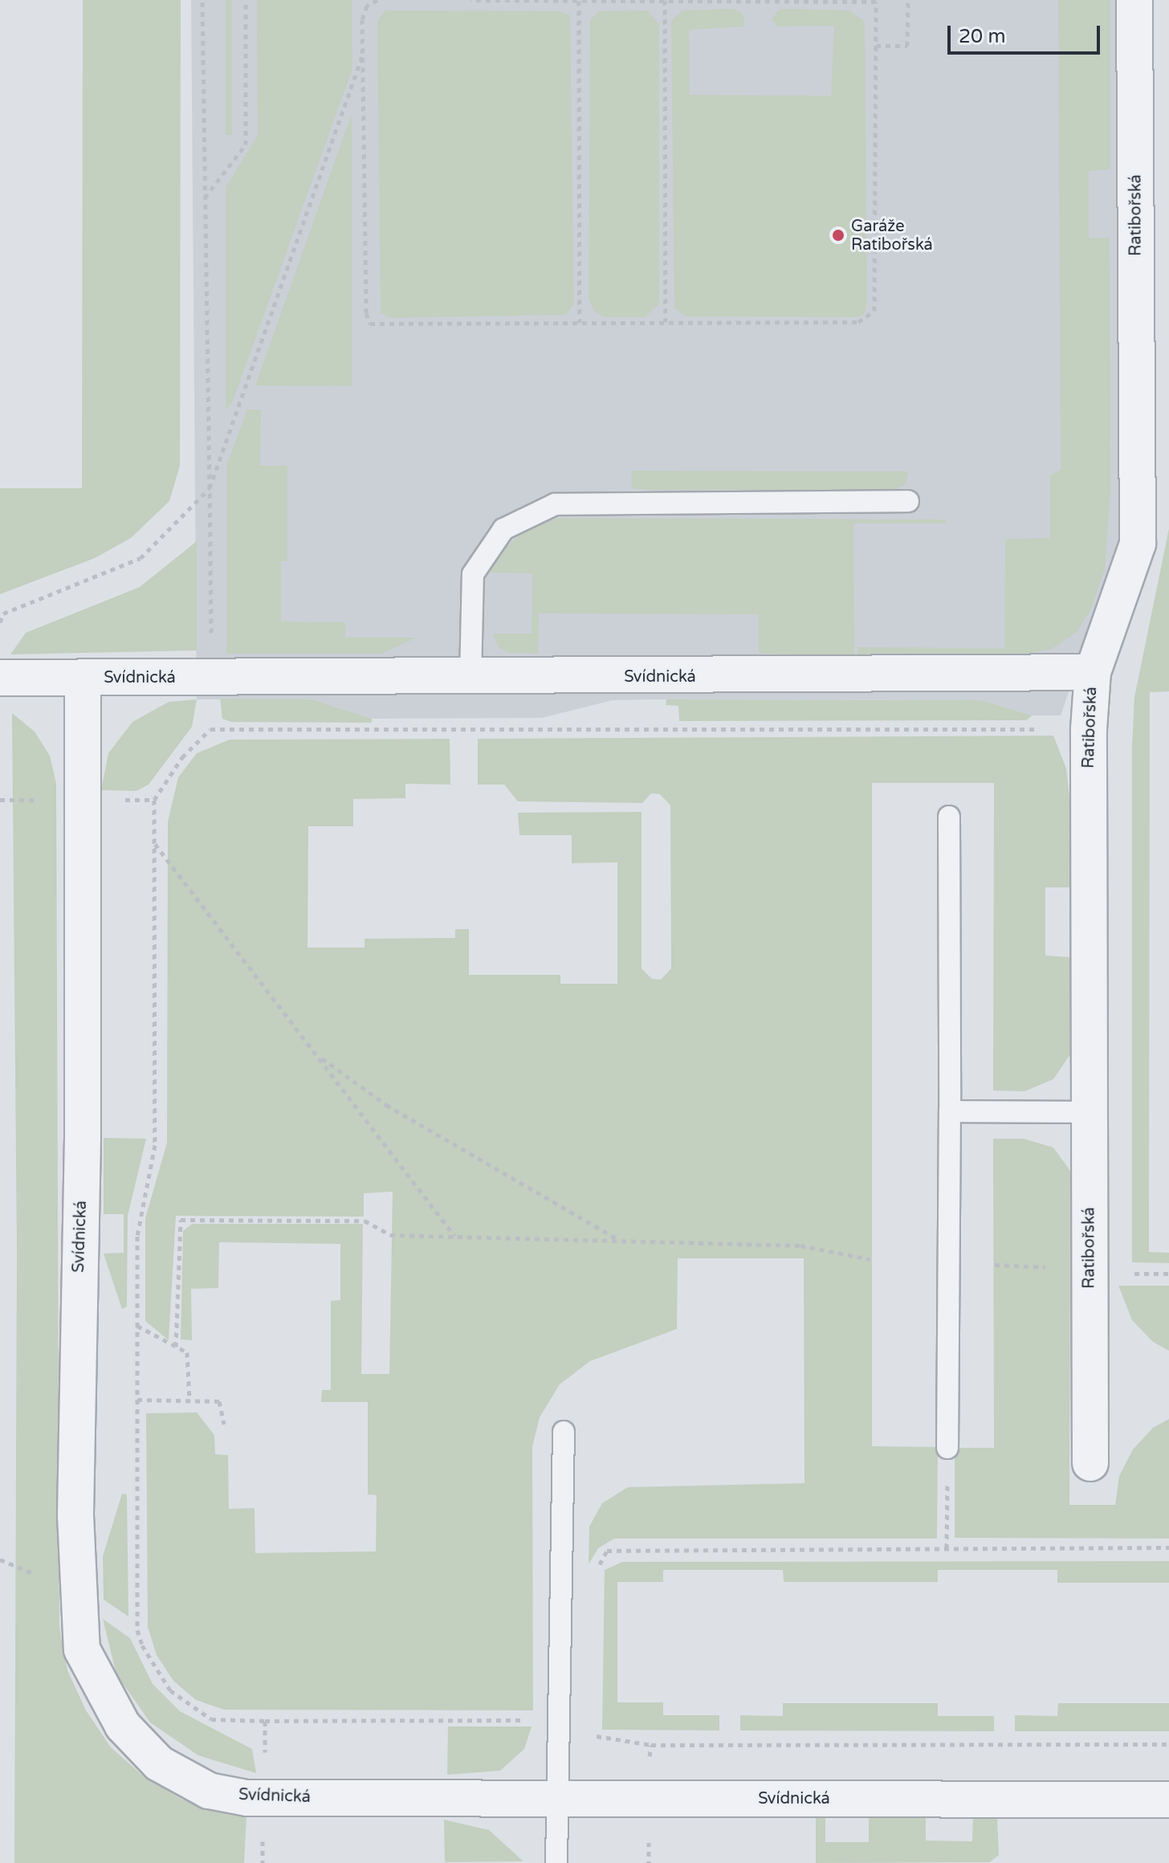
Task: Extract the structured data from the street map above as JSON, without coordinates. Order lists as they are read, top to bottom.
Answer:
{
  "streets": {
    "street": ["Ratibořská", "Svídnická"]
  },
  "crossings": [
    ["Ratibořská", "Svídnická"]
  ],
  "places": ["Garáže Ratibořská"],
  "scale_bar": "20 m"
}
